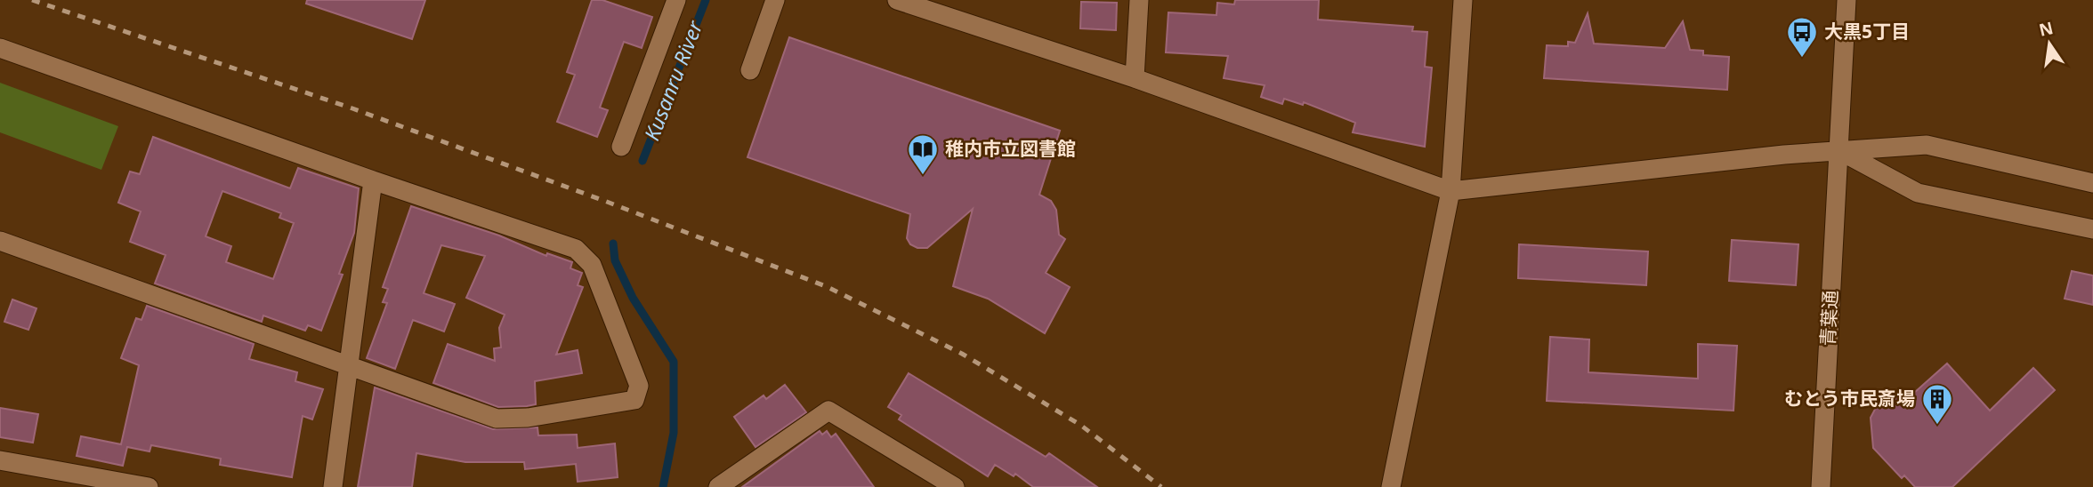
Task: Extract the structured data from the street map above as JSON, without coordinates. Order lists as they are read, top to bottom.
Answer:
{
  "streets": {
    "street": ["青葉通"]
  },
  "water": ["Kusanru River"],
  "places": {
    "bus stop": ["大黒5丁目"],
    "library": ["稚内市立図書館"],
    "building": ["むとう市民斎場"]
  },
  "north": "top"
}
